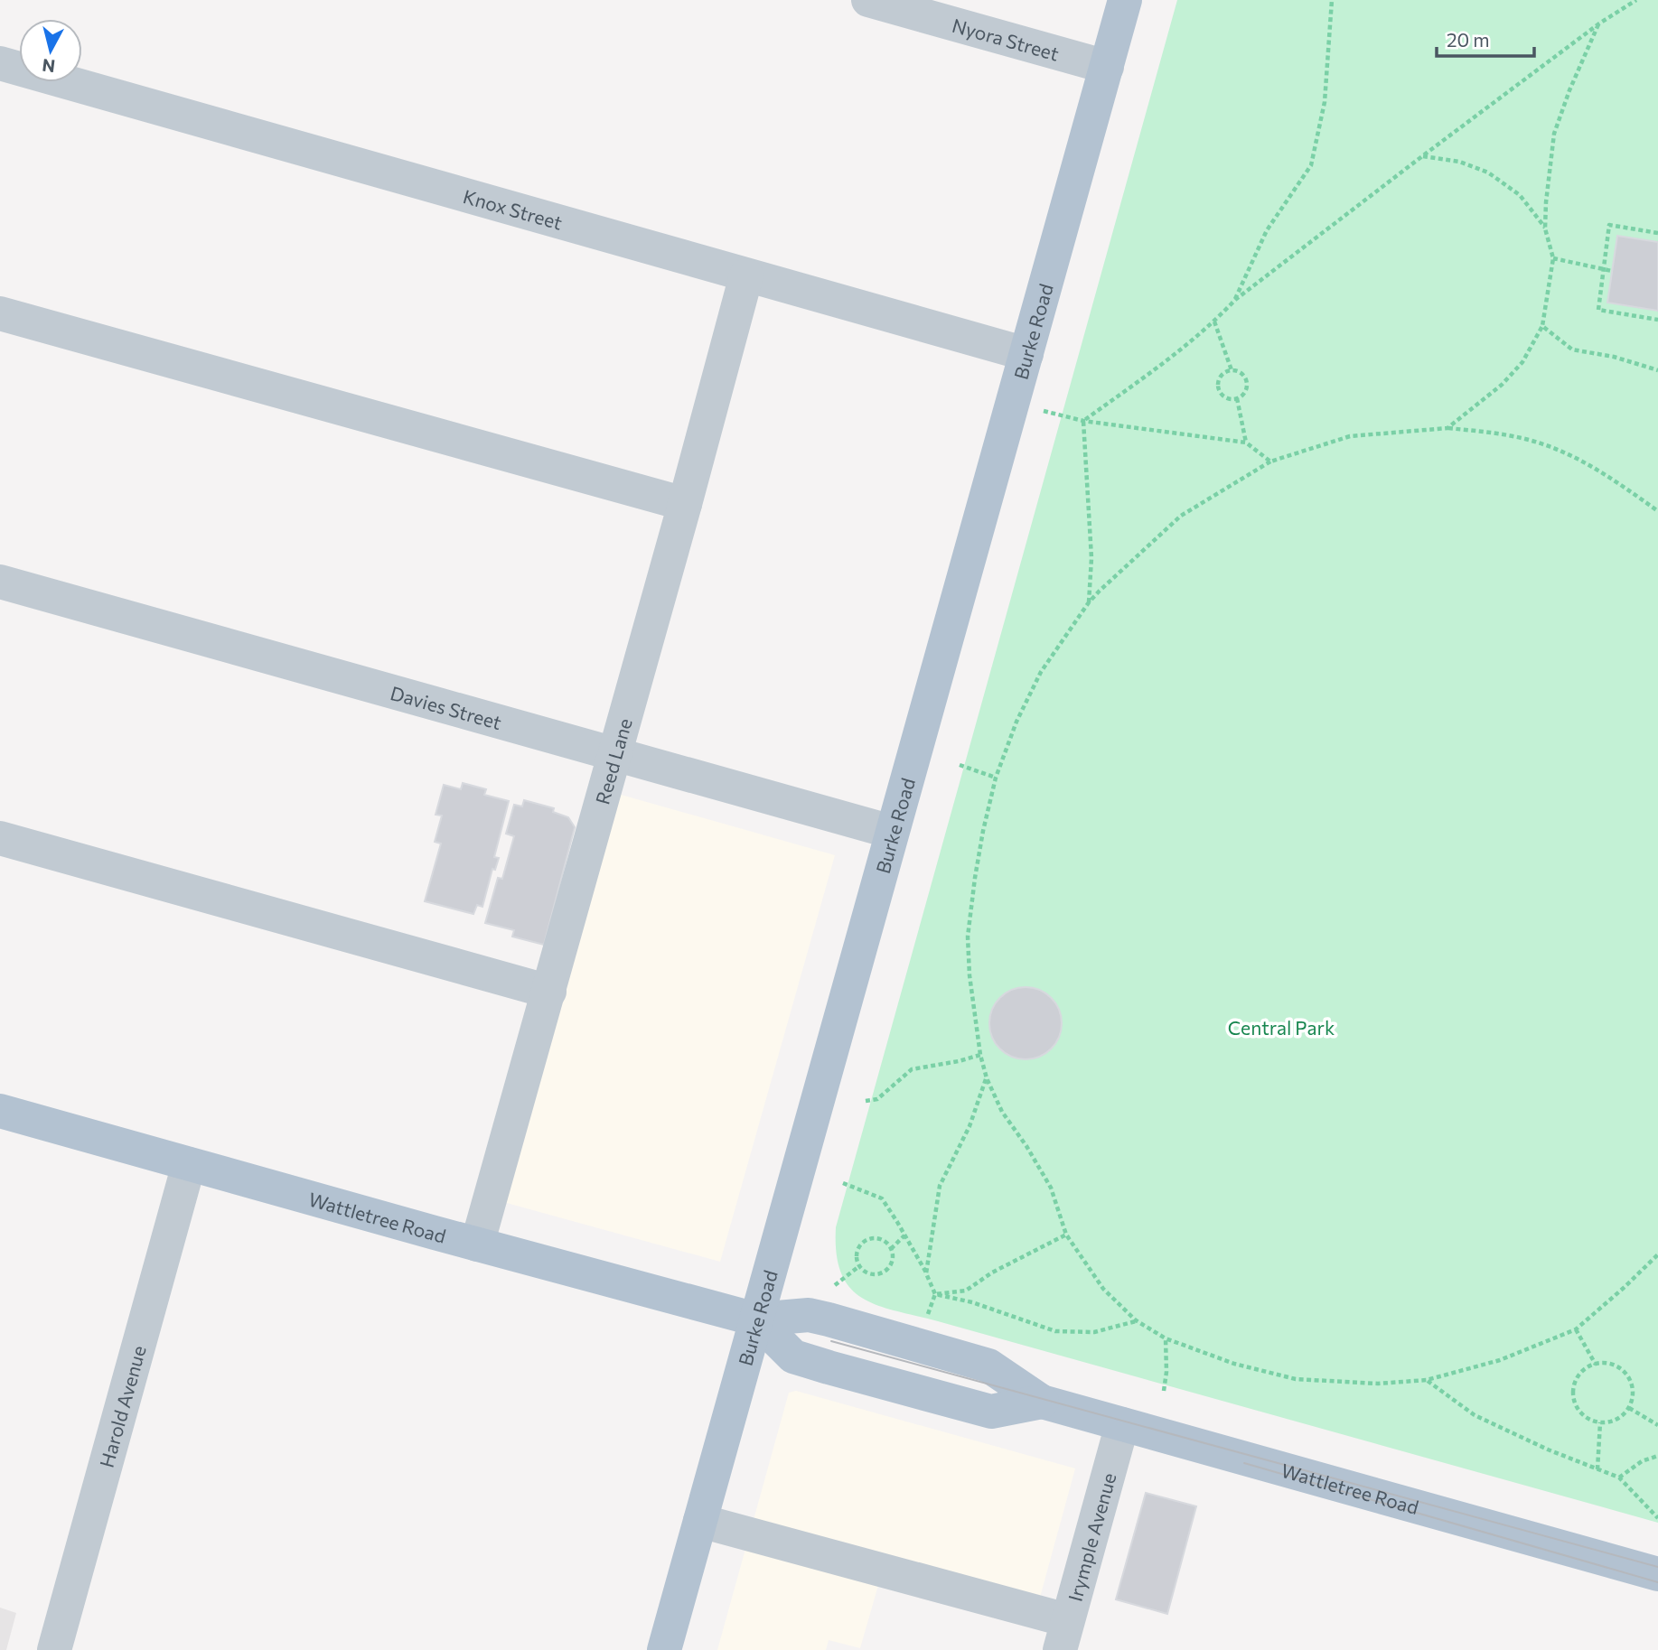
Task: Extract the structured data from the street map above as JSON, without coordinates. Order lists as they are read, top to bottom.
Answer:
{
  "streets": {
    "main road": ["Burke Road", "Wattletree Road"],
    "street": [
      "Nyora Street",
      "Knox Street",
      "Davies Street",
      "Reed Lane",
      "Harold Avenue",
      "Irymple Avenue"
    ]
  },
  "crossings": [
    ["Nyora Street", "Burke Road"],
    ["Knox Street", "Burke Road"],
    ["Knox Street", "Reed Lane"],
    ["Burke Road", "Davies Street"],
    ["Burke Road", "Wattletree Road"],
    ["Davies Street", "Reed Lane"],
    ["Reed Lane", "Wattletree Road"],
    ["Wattletree Road", "Harold Avenue"],
    ["Wattletree Road", "Irymple Avenue"]
  ],
  "parks": ["Central Park"],
  "scale_bar": "20 m",
  "north": "bottom"
}
